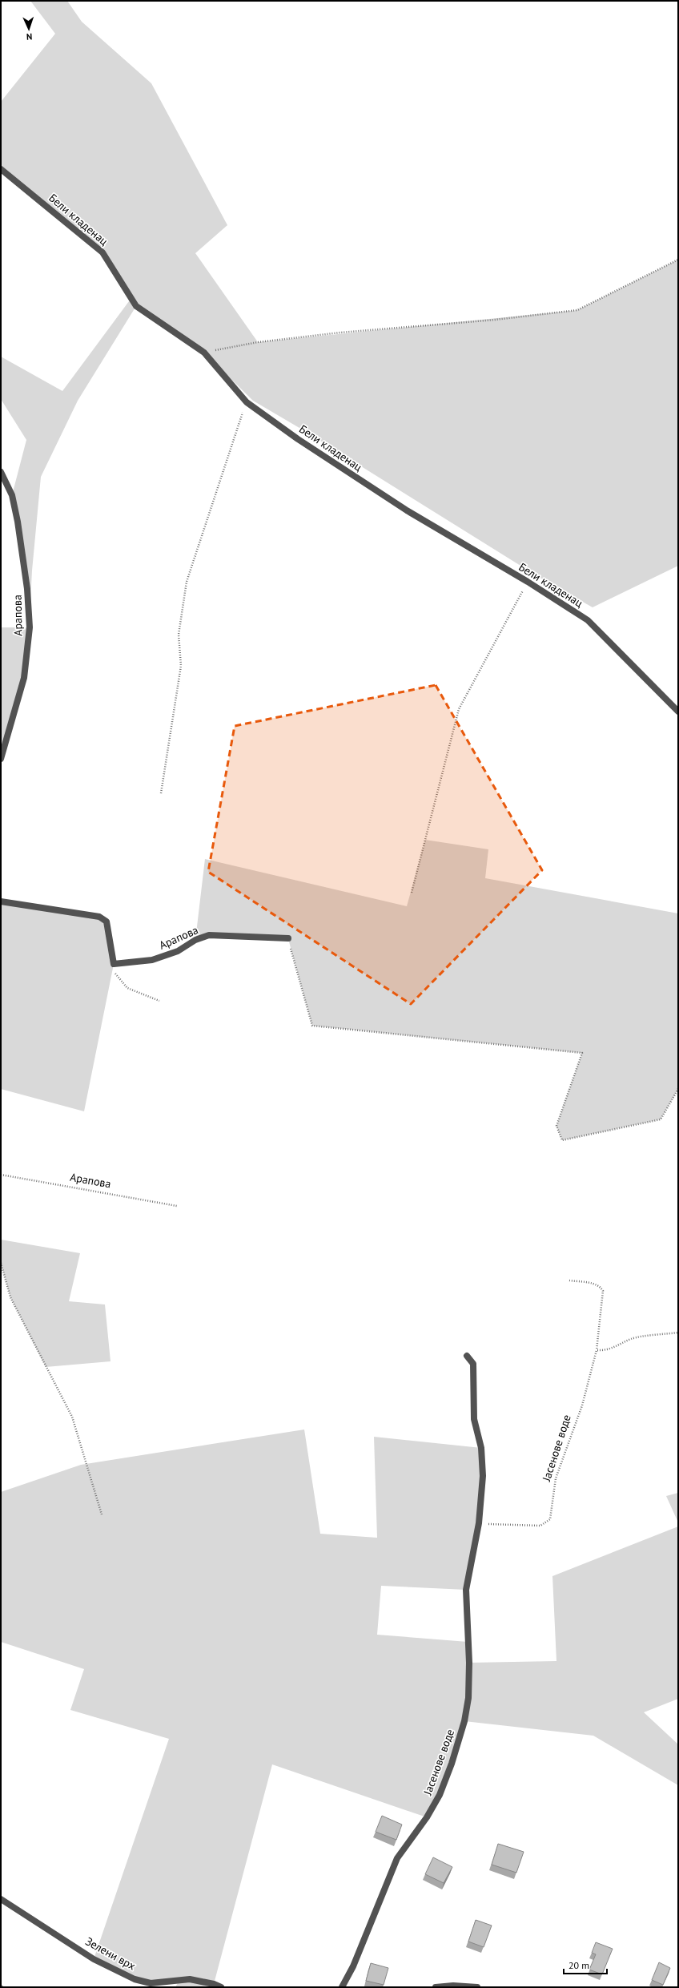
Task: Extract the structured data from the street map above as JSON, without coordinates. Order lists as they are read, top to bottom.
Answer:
{
  "streets": {
    "street": [
      "Бели кладенац",
      "Арапова",
      "Јасенове воде",
      "Зелени врх"
    ]
  },
  "scale_bar": "20 m",
  "north": "bottom"
}
